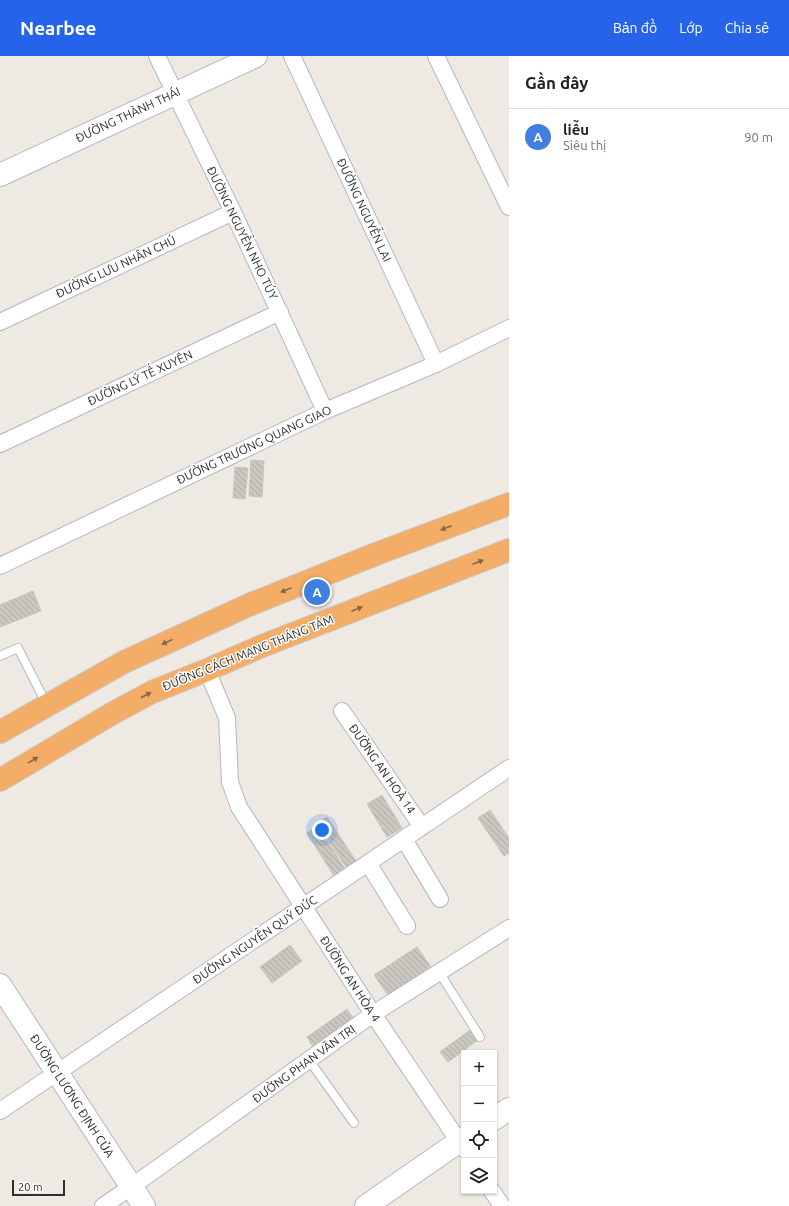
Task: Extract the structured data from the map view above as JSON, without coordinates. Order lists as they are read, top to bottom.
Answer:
{
  "streets": {
    "highway": ["ĐƯỜNG CÁCH MẠNG THÁNG TÁM"],
    "street": [
      "ĐƯỜNG THÀNH THÁI",
      "ĐƯỜNG NGUYỄN LAI",
      "ĐƯỜNG NGUYỄN NHO TÚY",
      "ĐƯỜNG LƯU NHÂN CHÚ",
      "ĐƯỜNG LÝ TẾ XUYÊN",
      "ĐƯỜNG TRƯƠNG QUANG GIAO",
      "ĐƯỜNG AN HOÀ 14",
      "ĐƯỜNG NGUYỄN QUÝ ĐỨC",
      "ĐƯỜNG AN HÒA 4",
      "ĐƯỜNG PHAN VĂN TRỊ",
      "ĐƯỜNG LƯƠNG ĐỊNH CỦA"
    ]
  },
  "crossings": [
    ["ĐƯỜNG THÀNH THÁI", "ĐƯỜNG NGUYỄN NHO TÚY"],
    ["ĐƯỜNG NGUYỄN LAI", "ĐƯỜNG TRƯƠNG QUANG GIAO"],
    ["ĐƯỜNG NGUYỄN NHO TÚY", "ĐƯỜNG LƯU NHÂN CHÚ"],
    ["ĐƯỜNG NGUYỄN NHO TÚY", "ĐƯỜNG LÝ TẾ XUYÊN"],
    ["ĐƯỜNG NGUYỄN NHO TÚY", "ĐƯỜNG TRƯƠNG QUANG GIAO"],
    ["ĐƯỜNG CÁCH MẠNG THÁNG TÁM", "ĐƯỜNG AN HÒA 4"],
    ["ĐƯỜNG AN HOÀ 14", "ĐƯỜNG NGUYỄN QUÝ ĐỨC"],
    ["ĐƯỜNG NGUYỄN QUÝ ĐỨC", "ĐƯỜNG AN HÒA 4"],
    ["ĐƯỜNG NGUYỄN QUÝ ĐỨC", "ĐƯỜNG LƯƠNG ĐỊNH CỦA"],
    ["ĐƯỜNG AN HÒA 4", "ĐƯỜNG PHAN VĂN TRỊ"],
    ["ĐƯỜNG PHAN VĂN TRỊ", "ĐƯỜNG LƯƠNG ĐỊNH CỦA"]
  ],
  "scale_bar": "20 m",
  "page": {
    "header": "Nearbee",
    "nav": ["Bản đồ", "Lớp", "Chia sẻ"],
    "heading": "Gần đây",
    "list": [
      {
        "mark": "A",
        "name": "liễu",
        "note": "Siêu thị",
        "value": "90 m"
      }
    ],
    "pins": "A",
    "map_buttons": ["+", "−"],
    "scale": "20 m"
  }
}
